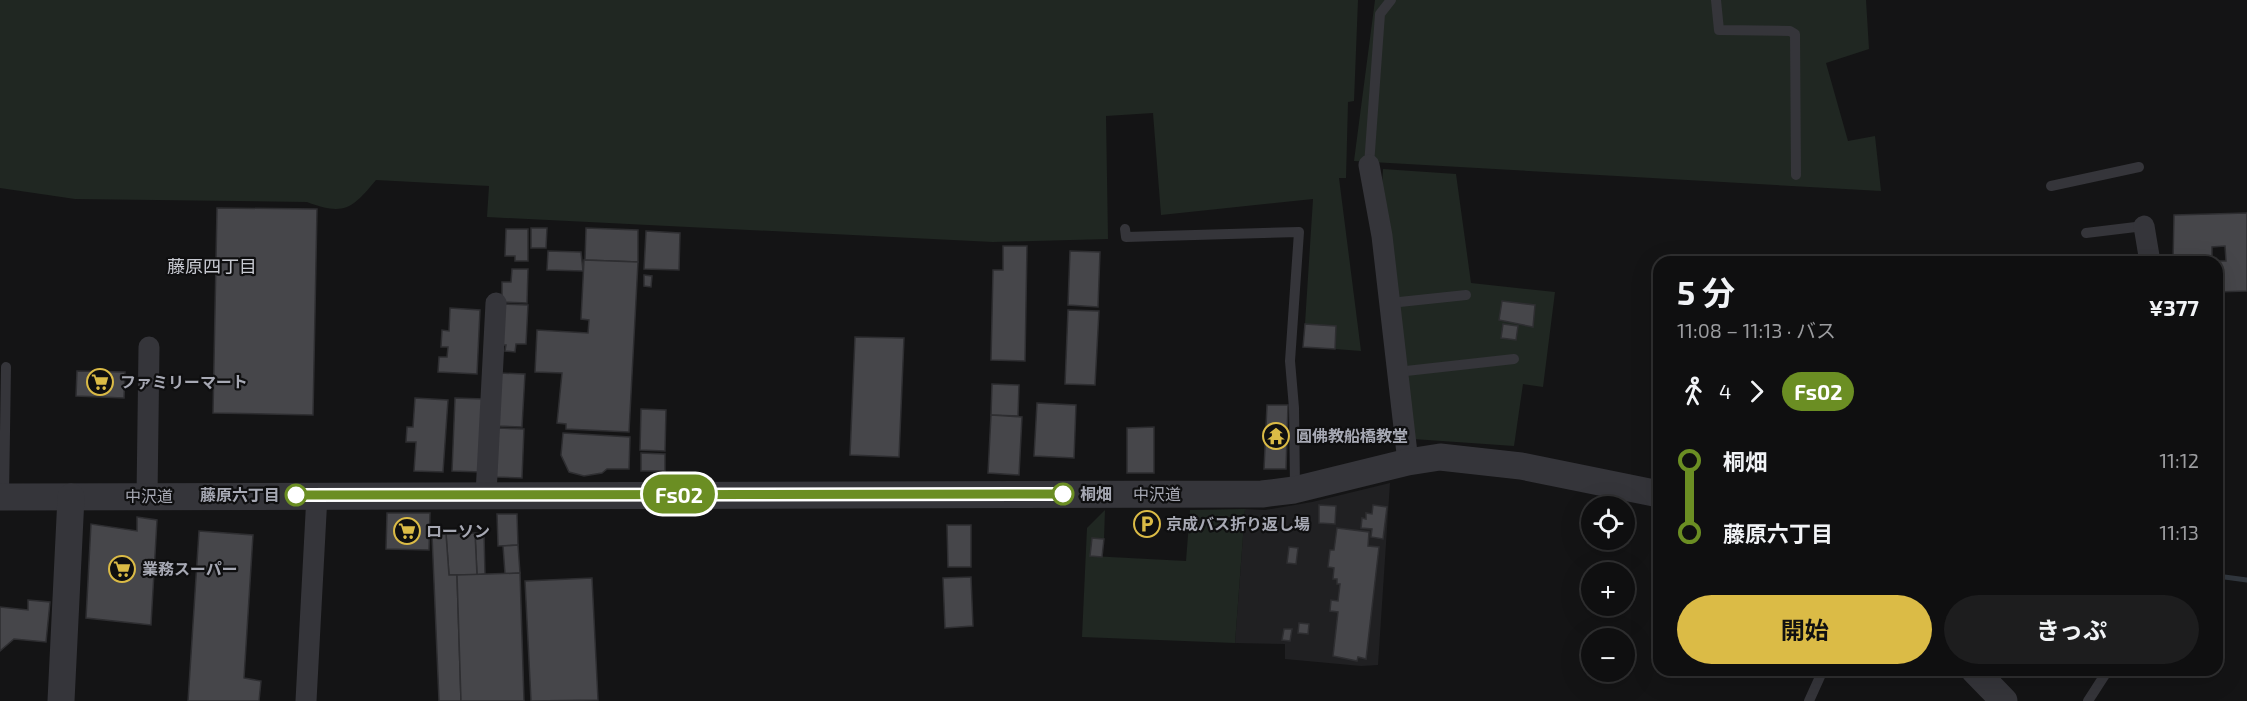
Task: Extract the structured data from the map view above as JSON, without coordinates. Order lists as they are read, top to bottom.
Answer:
{
  "streets": {
    "street": ["中沢道"]
  },
  "districts": ["藤原四丁目"],
  "places": {
    "supermarket": ["ファミリーマート", "ローソン", "業務スーパー"],
    "temple": ["圓佛教船橋教堂"],
    "other": ["桐畑", "藤原六丁目"],
    "parking": ["京成バス折り返し場"]
  },
  "lines": ["bus line Fs02"],
  "page": {
    "on_map": "Fs02",
    "heading": ["5 分", "11:08 – 11:13 · バス", "¥377"],
    "legs": ["4", "Fs02"],
    "list": [
      {
        "name": "桐畑",
        "value": "11:12"
      },
      {
        "name": "藤原六丁目",
        "value": "11:13"
      }
    ],
    "map_buttons": ["+", "−"],
    "buttons": ["開始", "きっぷ"]
  }
}
